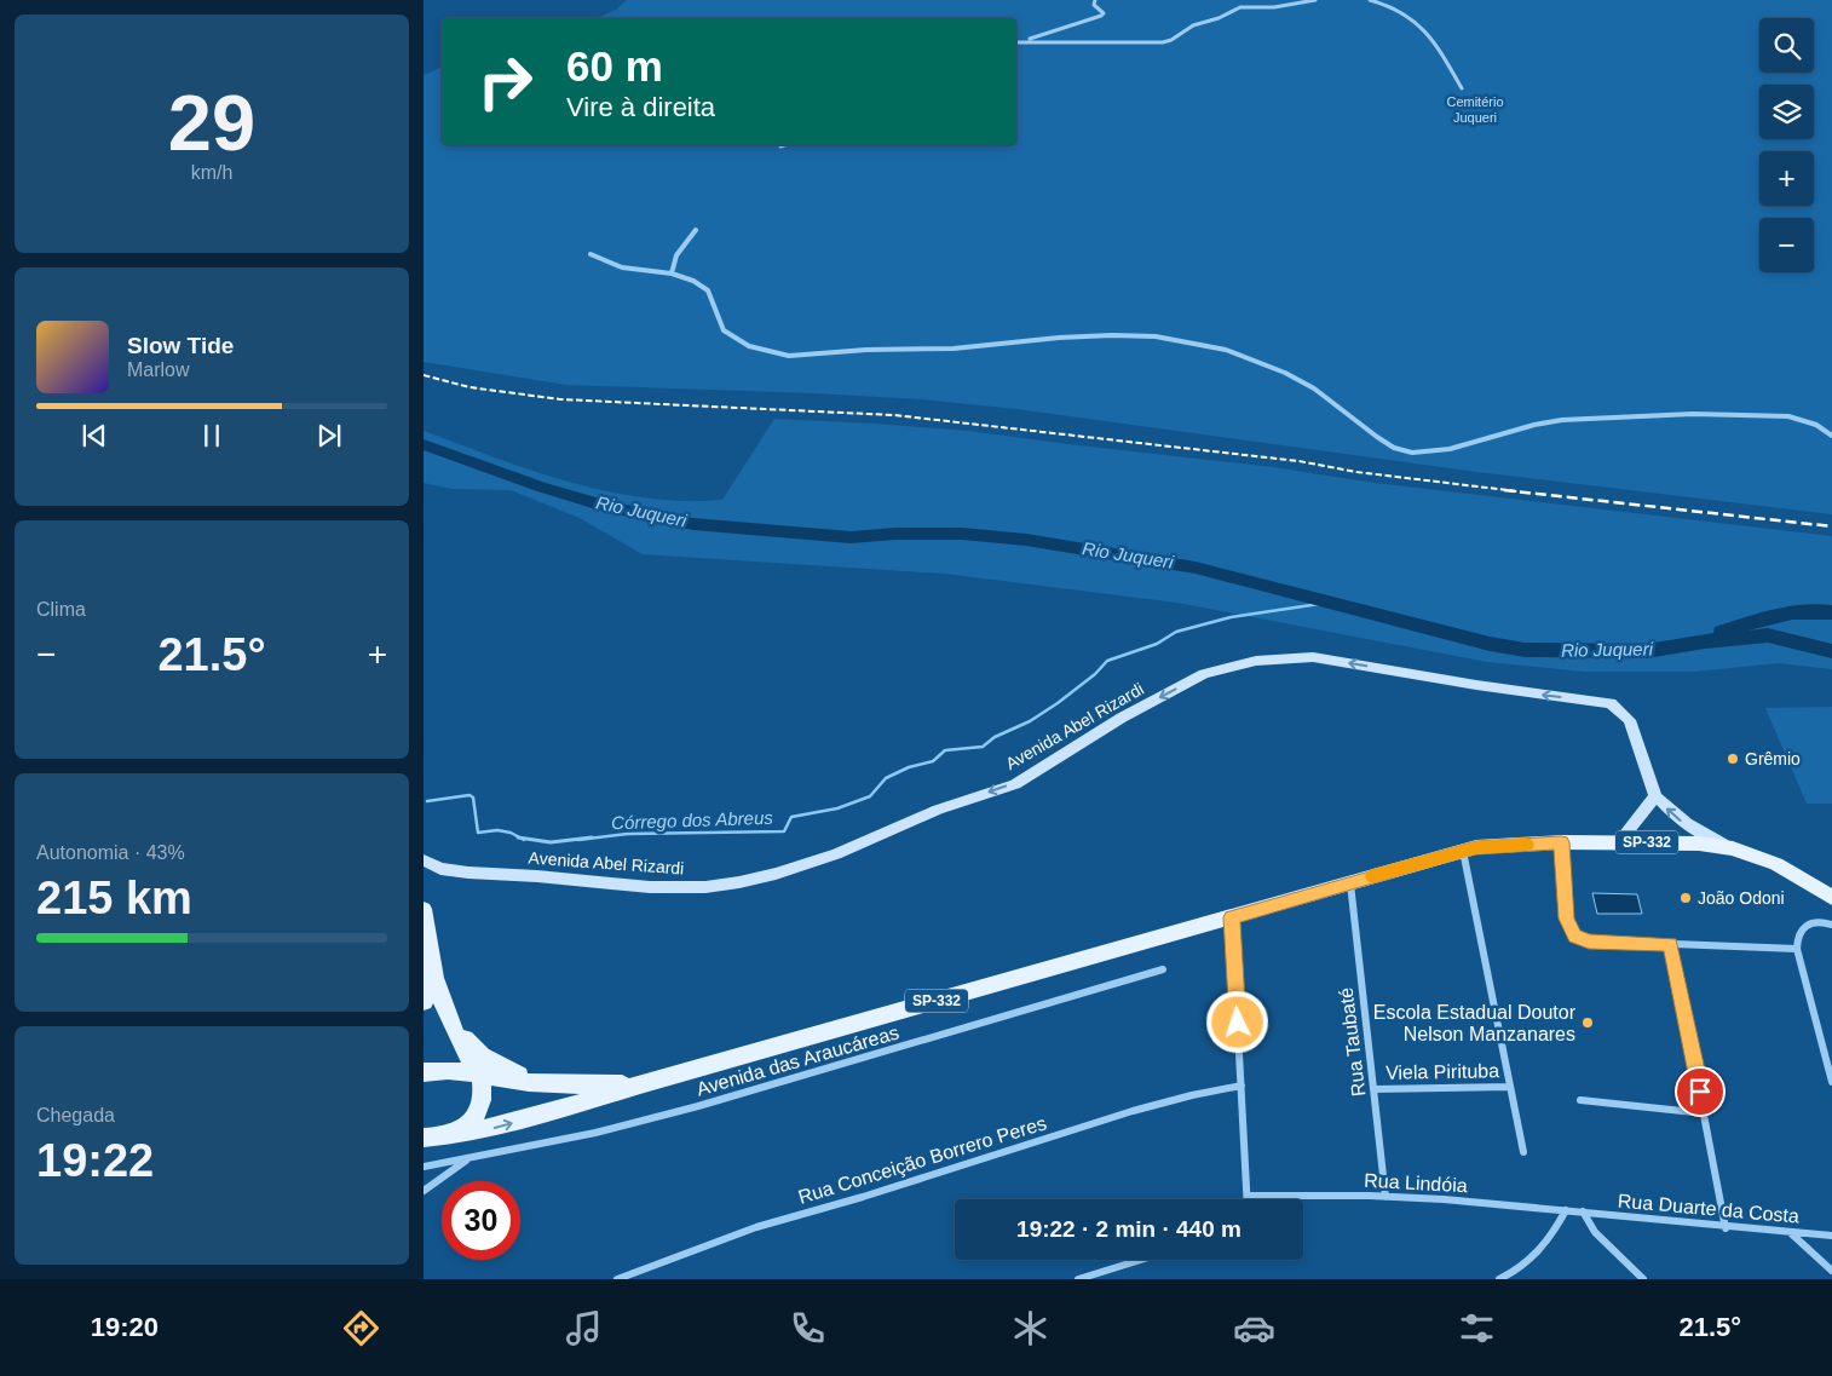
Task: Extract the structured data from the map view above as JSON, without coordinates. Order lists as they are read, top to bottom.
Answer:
{
  "streets": {
    "main road": ["SP-332"],
    "street": [
      "Avenida Abel Rizardi",
      "Rua Taubaté",
      "Avenida das Araucáreas",
      "Viela Pirituba",
      "Rua Conceição Borrero Peres",
      "Rua Lindóia",
      "Rua Duarte da Costa"
    ]
  },
  "crossings": [
    ["SP-332", "Rua Taubaté"],
    ["Rua Taubaté", "Viela Pirituba"],
    ["Rua Taubaté", "Rua Lindóia"],
    ["Rua Lindóia", "Rua Duarte da Costa"]
  ],
  "one_way": ["Avenida Abel Rizardi"],
  "water": ["Rio Juqueri", "Córrego dos Abreus"],
  "parks": ["Cemitério Juqueri"],
  "places": ["Grêmio", "João Odoni", "Escola Estadual Doutor Nelson Manzanares"],
  "page": {
    "tile": [
      ["29", "km/h"],
      "Clima",
      ["Autonomia · 43%", "215 km"],
      ["Chegada", "19:22"]
    ],
    "map_buttons": ["+", "−"],
    "turn": ["60 m", "Vire à direita"],
    "song": ["Slow Tide", "Marlow"],
    "heat": ["−", "21.5°", "+"],
    "limit": "30",
    "trip": "19:22 · 2 min · 440 m",
    "tabs": ["19:20", "21.5°"]
  }
}
